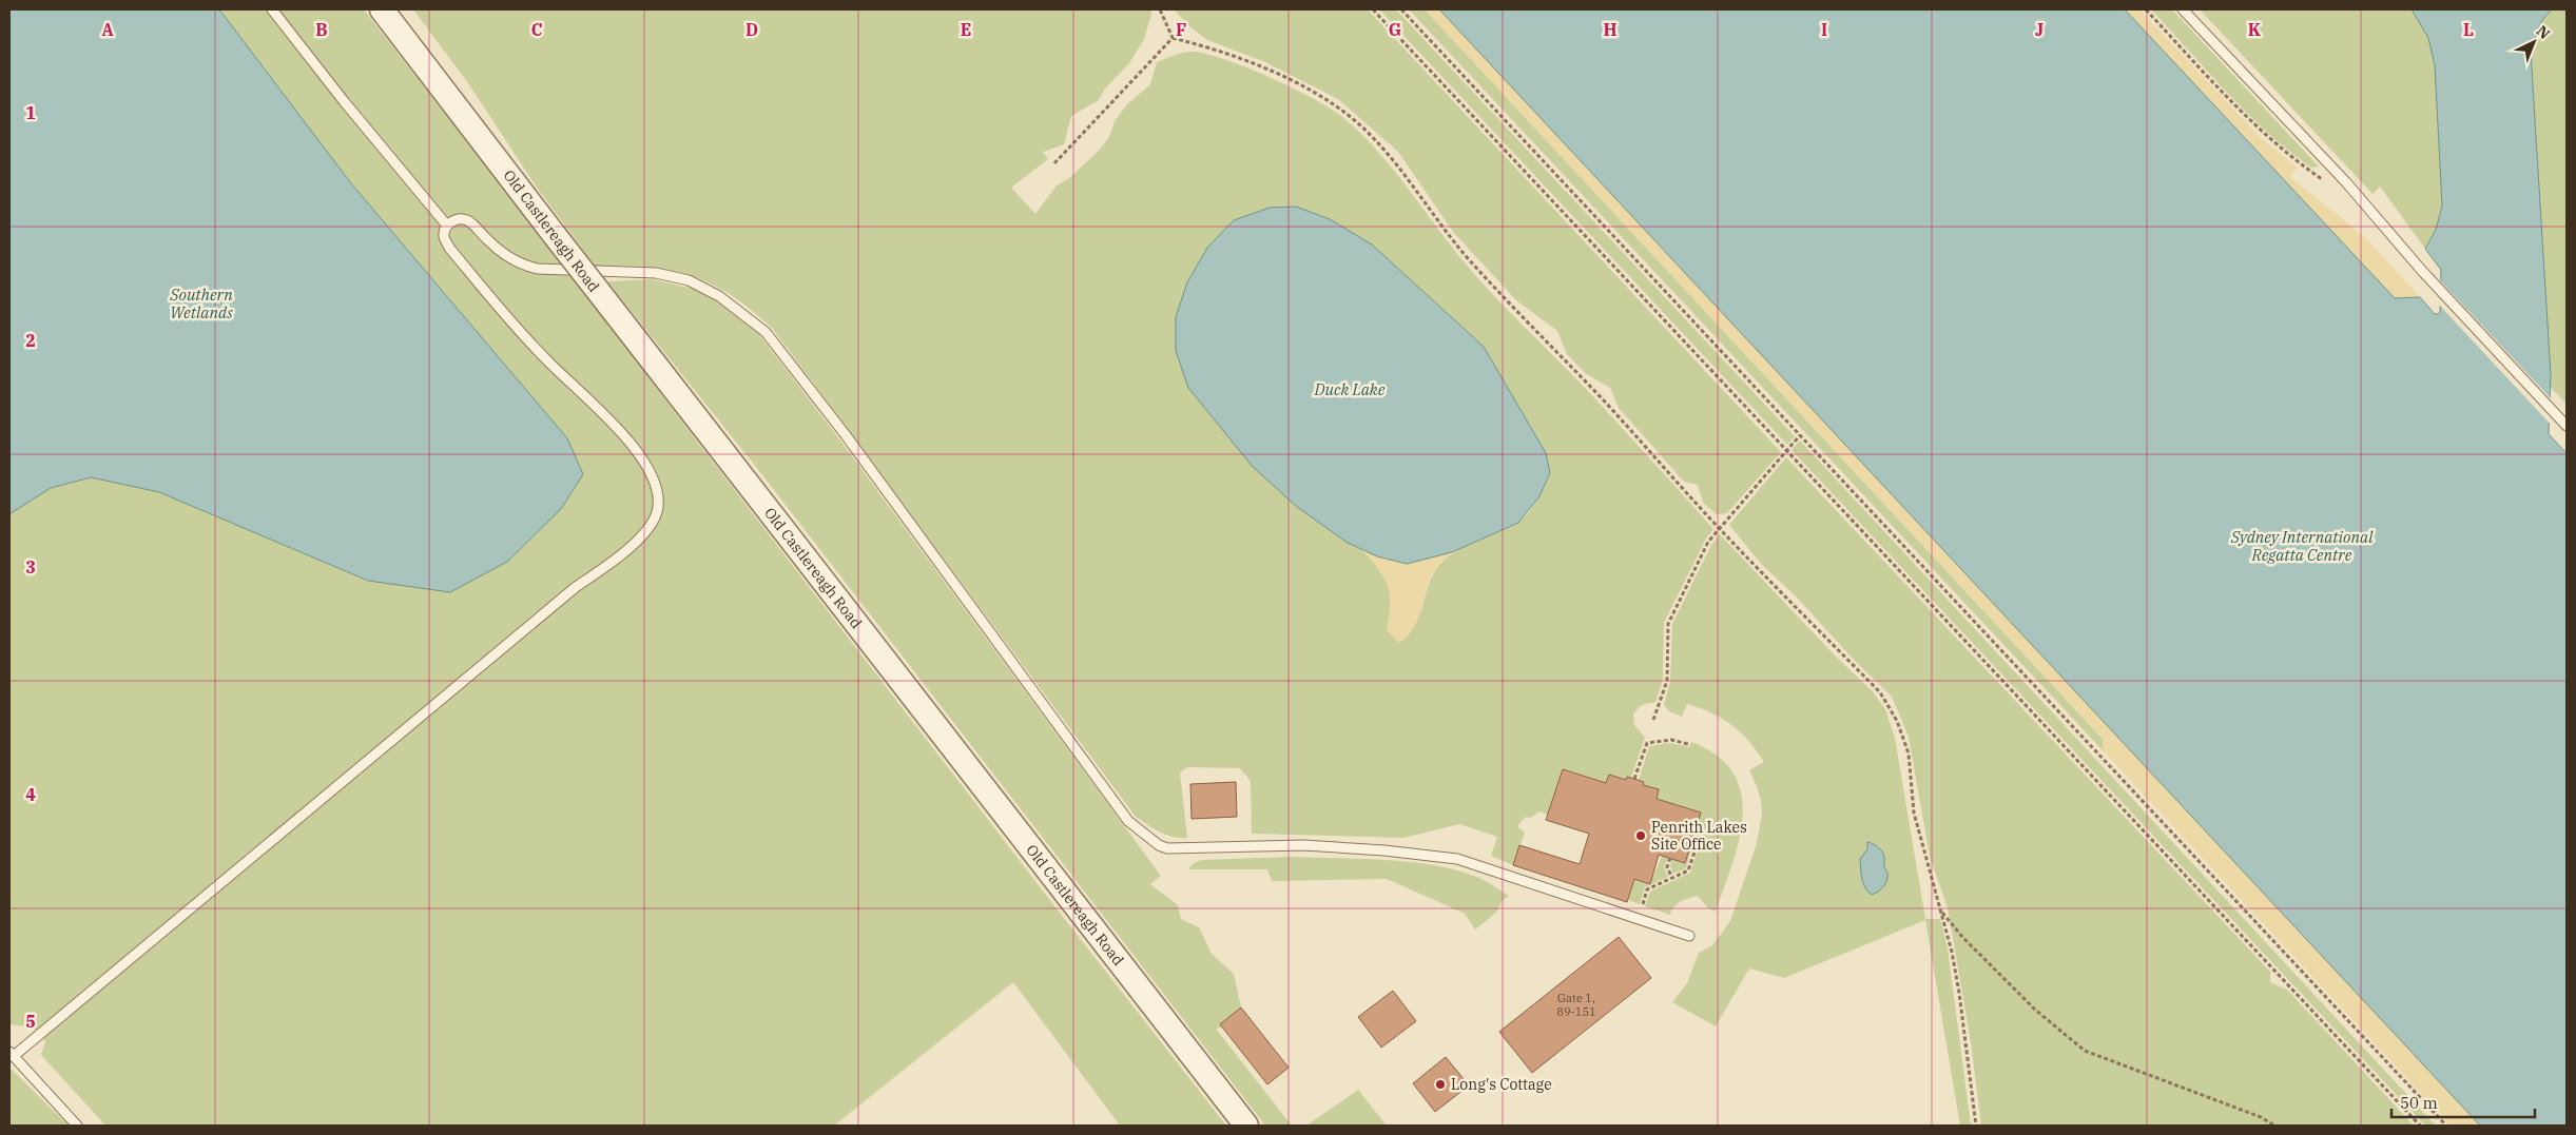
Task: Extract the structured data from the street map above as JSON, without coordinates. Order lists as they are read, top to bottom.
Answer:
{
  "streets": {
    "street": ["Old Castlereagh Road"]
  },
  "water": ["Southern Wetlands", "Duck Lake", "Sydney International Regatta Centre"],
  "places": ["Penrith Lakes Site Office", "Long's Cottage"],
  "house_numbers": ["Gate 1, 89-151"],
  "scale_bar": "50 m",
  "north": "top right",
  "grid": {
    "columns": [
      "A",
      "B",
      "C",
      "D",
      "E",
      "F",
      "G",
      "H",
      "I",
      "J",
      "K",
      "L"
    ],
    "rows": [
      "1",
      "2",
      "3",
      "4",
      "5"
    ]
  }
}
